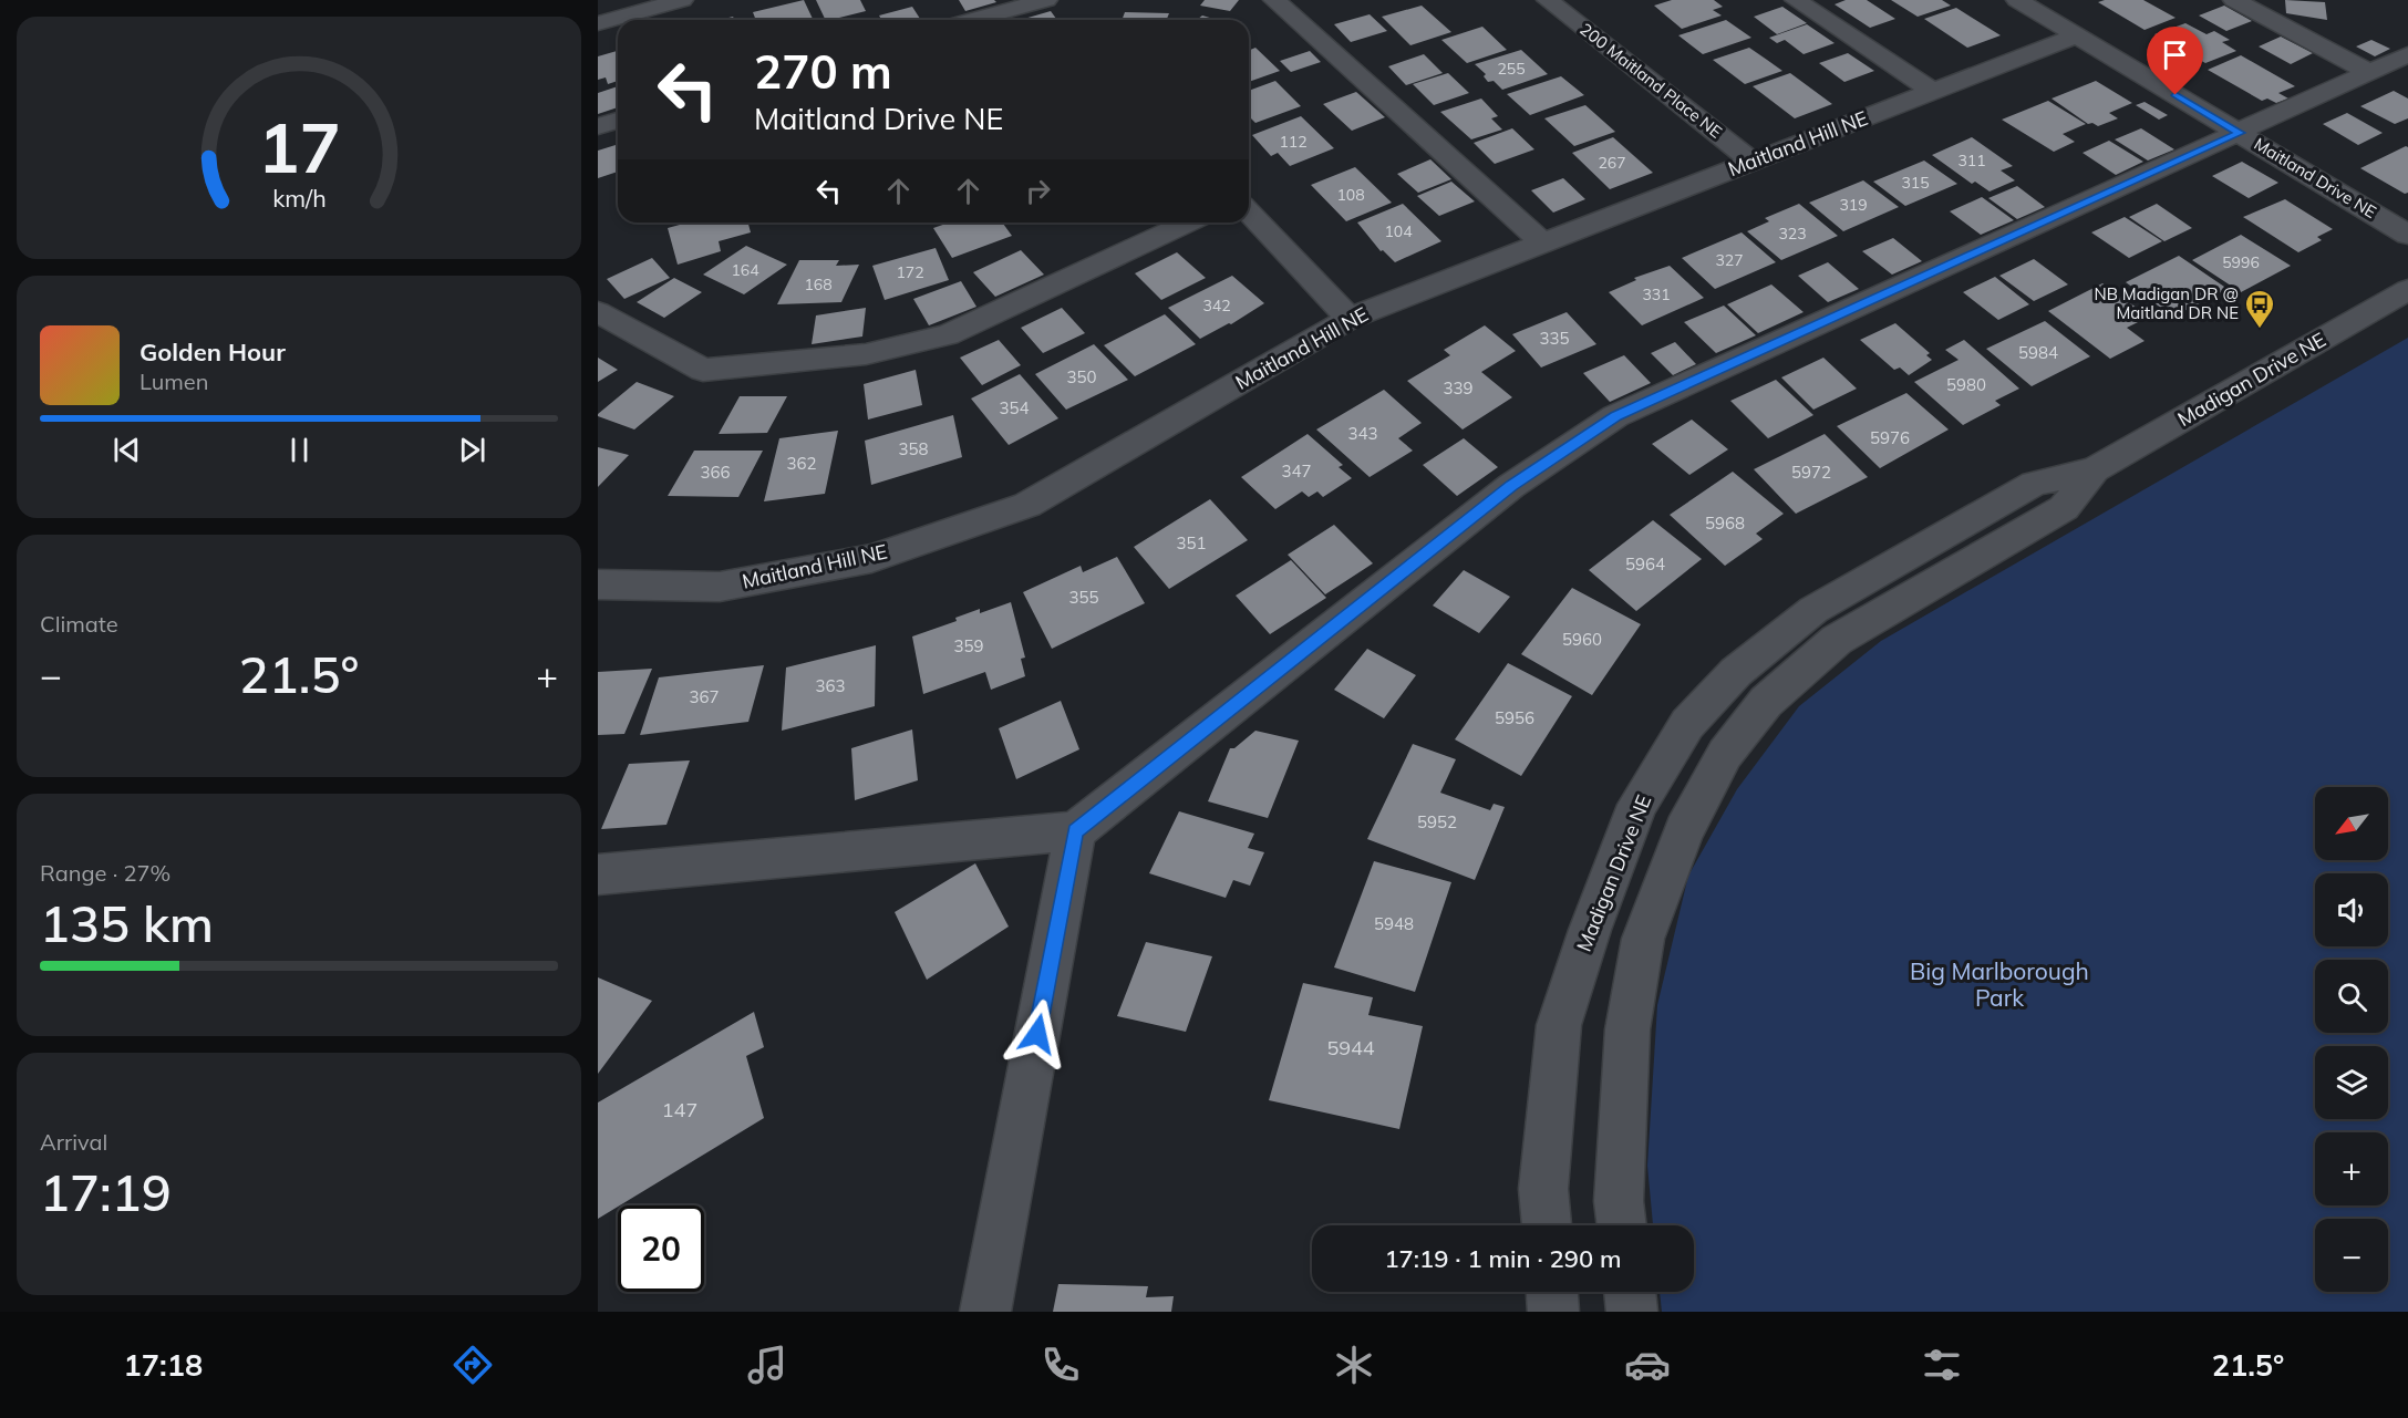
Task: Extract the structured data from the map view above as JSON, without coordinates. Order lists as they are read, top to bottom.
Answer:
{
  "streets": {
    "street": [
      "200 Maitland Place NE",
      "Maitland Hill NE",
      "Maitland Drive NE",
      "Madigan Drive NE"
    ]
  },
  "crossings": [
    ["200 Maitland Place NE", "Maitland Hill NE"],
    ["Maitland Hill NE", "Maitland Drive NE"]
  ],
  "parks": ["Big Marlborough Park"],
  "places": {
    "bus stop": ["NB Madigan DR @ Maitland DR NE"]
  },
  "house_numbers": [
    "255",
    "112",
    "311",
    "267",
    "315",
    "108",
    "319",
    "104",
    "323",
    "327",
    "5996",
    "164",
    "172",
    "168",
    "331",
    "342",
    "335",
    "5984",
    "350",
    "5980",
    "339",
    "354",
    "343",
    "5976",
    "358",
    "362",
    "347",
    "366",
    "5972",
    "5968",
    "351",
    "5964",
    "355",
    "5960",
    "359",
    "363",
    "367",
    "5956",
    "5952",
    "5948",
    "5944",
    "147"
  ],
  "north": "bottom left",
  "page": {
    "turn": ["270 m", "Maitland Drive NE"],
    "song": ["Golden Hour", "Lumen"],
    "tile": [
      "Climate",
      ["Range · 27%", "135 km"],
      ["Arrival", "17:19"]
    ],
    "heat": ["−", "21.5°", "+"],
    "map_buttons": ["+", "−"],
    "limit": "20",
    "trip": "17:19 · 1 min · 290 m",
    "tabs": ["17:18", "21.5°"],
    "gauge": ["17", "km/h"]
  }
}
